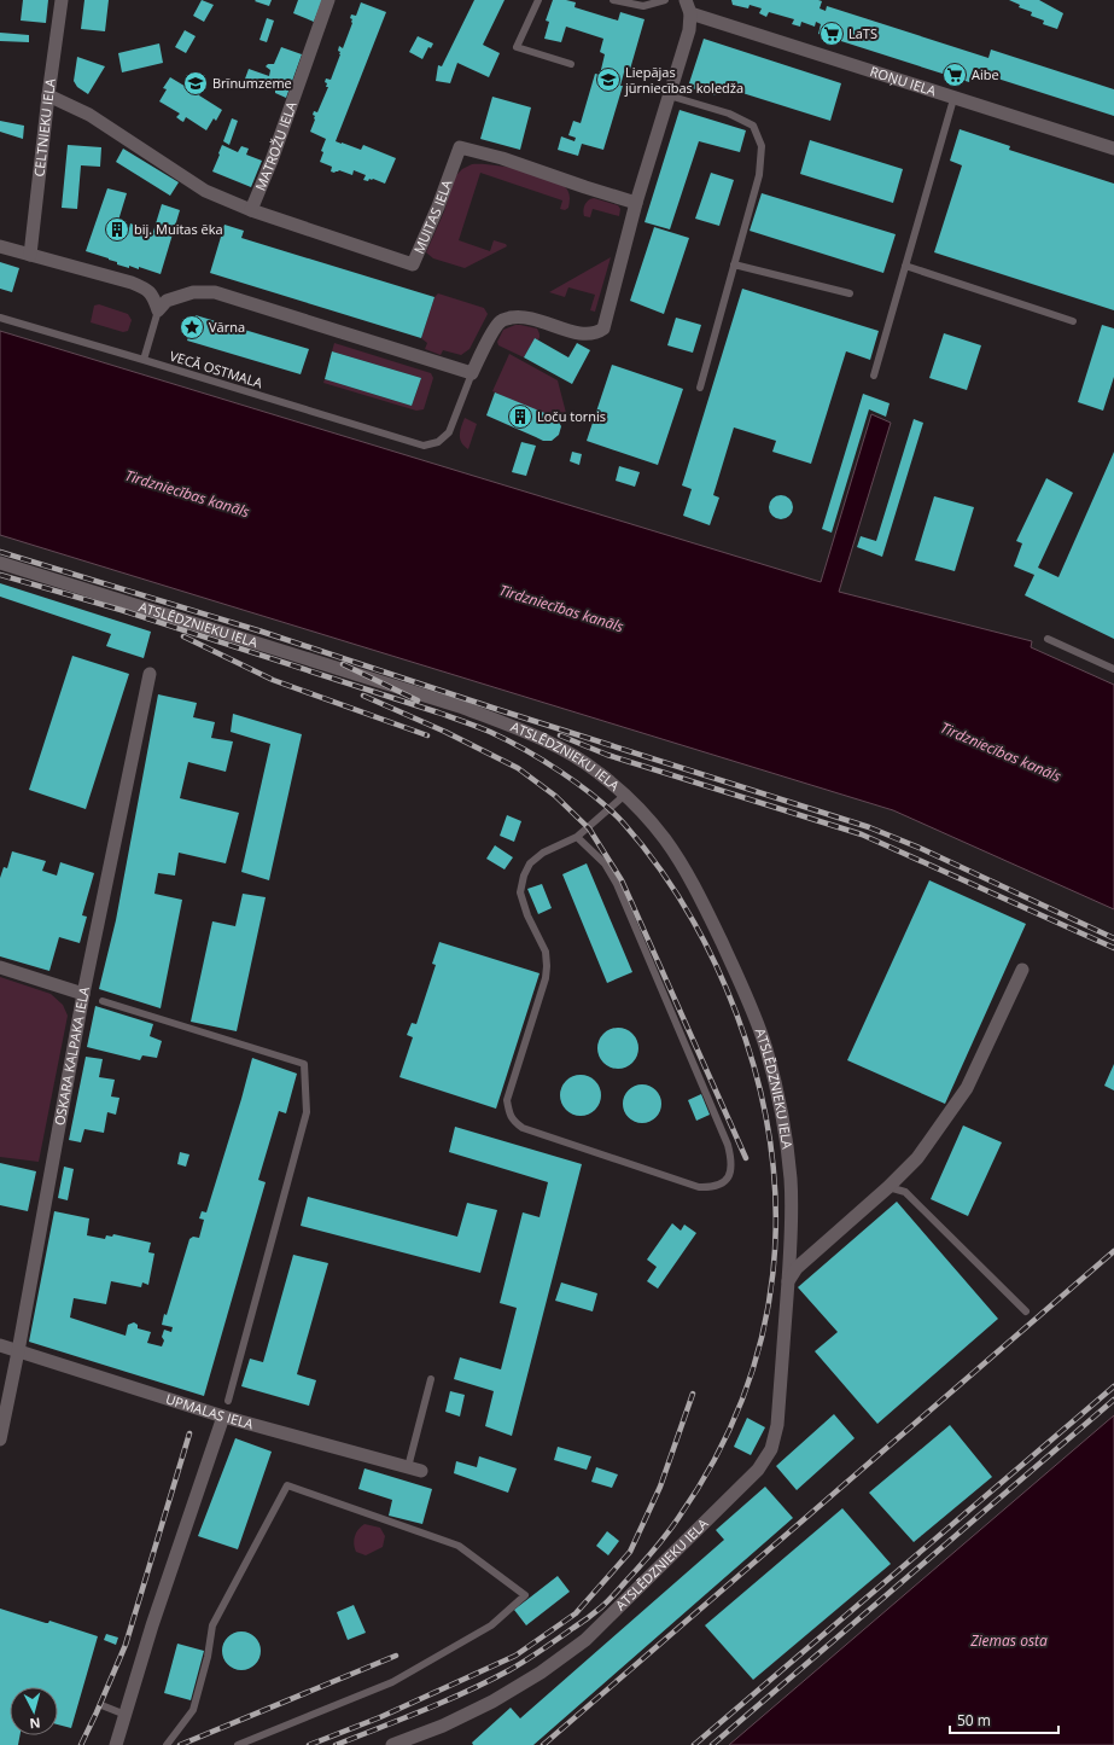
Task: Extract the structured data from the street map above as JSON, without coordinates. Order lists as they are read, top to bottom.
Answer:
{
  "streets": {
    "street": [
      "ROŅU IELA",
      "CELTNIEKU IELA",
      "MATROŽU IELA",
      "MUITAS IELA",
      "ATSLĒDZNIEKU IELA",
      "OSKARA KALPAKA IELA",
      "UPMALAS IELA"
    ],
    "lane": ["VECĀ OSTMALA"]
  },
  "crossings": [
    ["CELTNIEKU IELA", "MUITAS IELA"],
    ["MATROŽU IELA", "MUITAS IELA"],
    ["OSKARA KALPAKA IELA", "UPMALAS IELA"]
  ],
  "water": ["Tirdzniecības kanāls", "Ziemas osta"],
  "places": {
    "supermarket": ["LaTS", "Aibe"],
    "school or university": ["Liepājas jūrniecības koledža", "Brīnumzeme"],
    "building": ["bij. Muitas ēka", "Loču tornis"],
    "place": ["Vārna"]
  },
  "scale_bar": "50 m",
  "north": "bottom"
}
